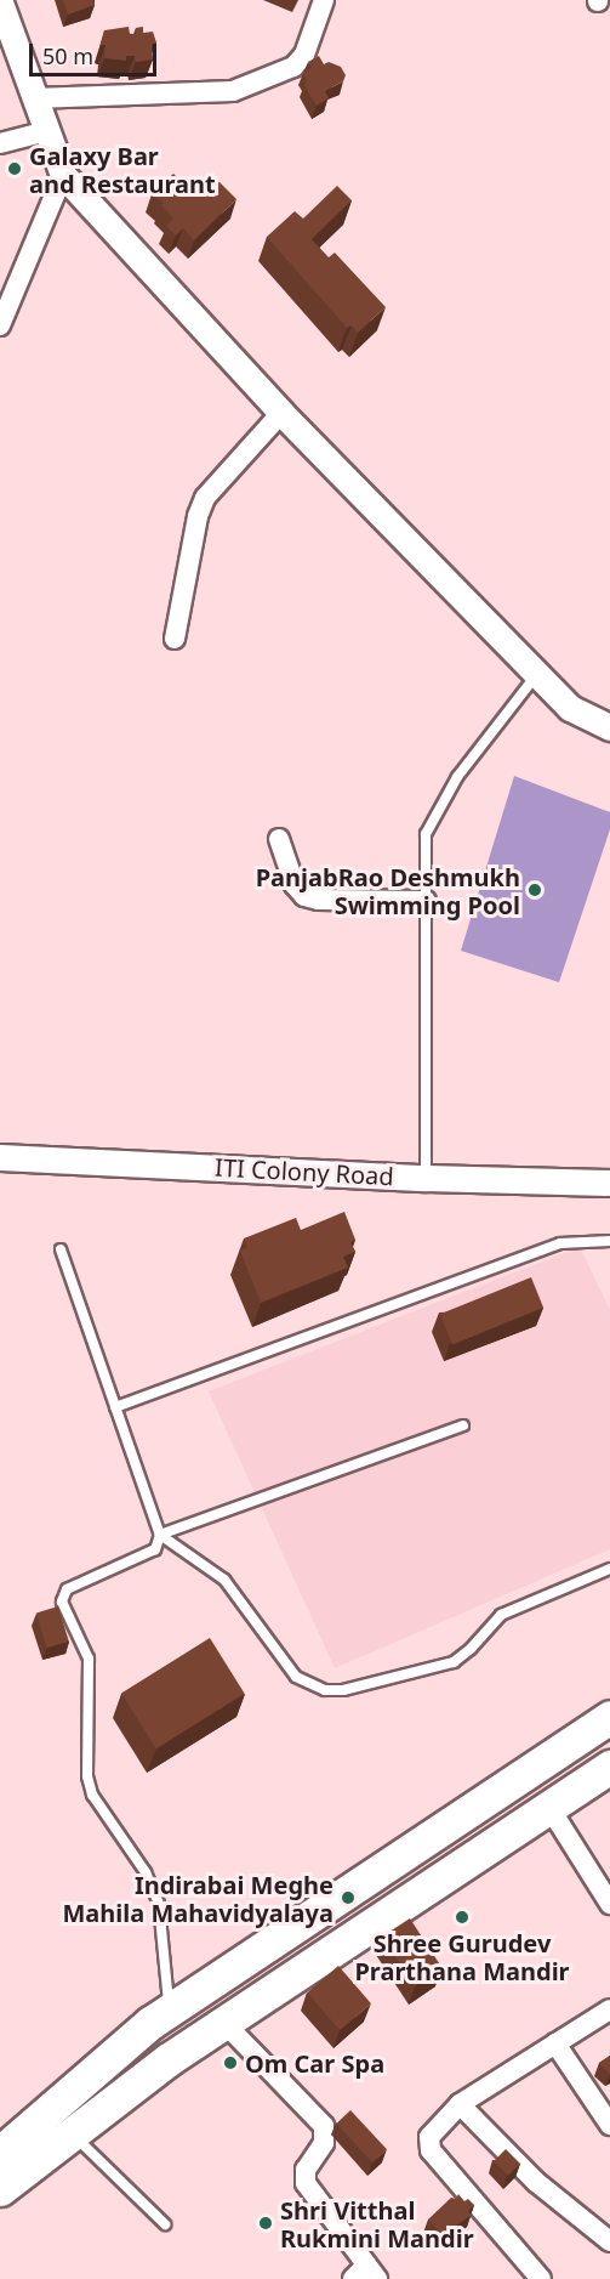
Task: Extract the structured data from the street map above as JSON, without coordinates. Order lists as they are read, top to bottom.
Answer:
{
  "streets": {
    "street": ["ITI Colony Road"]
  },
  "places": [
    "Galaxy Bar and Restaurant",
    "PanjabRao Deshmukh Swimming Pool",
    "Indirabai Meghe Mahila Mahavidyalaya",
    "Shree Gurudev Prarthana Mandir",
    "Om Car Spa",
    "Shri Vitthal Rukmini Mandir"
  ],
  "scale_bar": "50 m"
}
